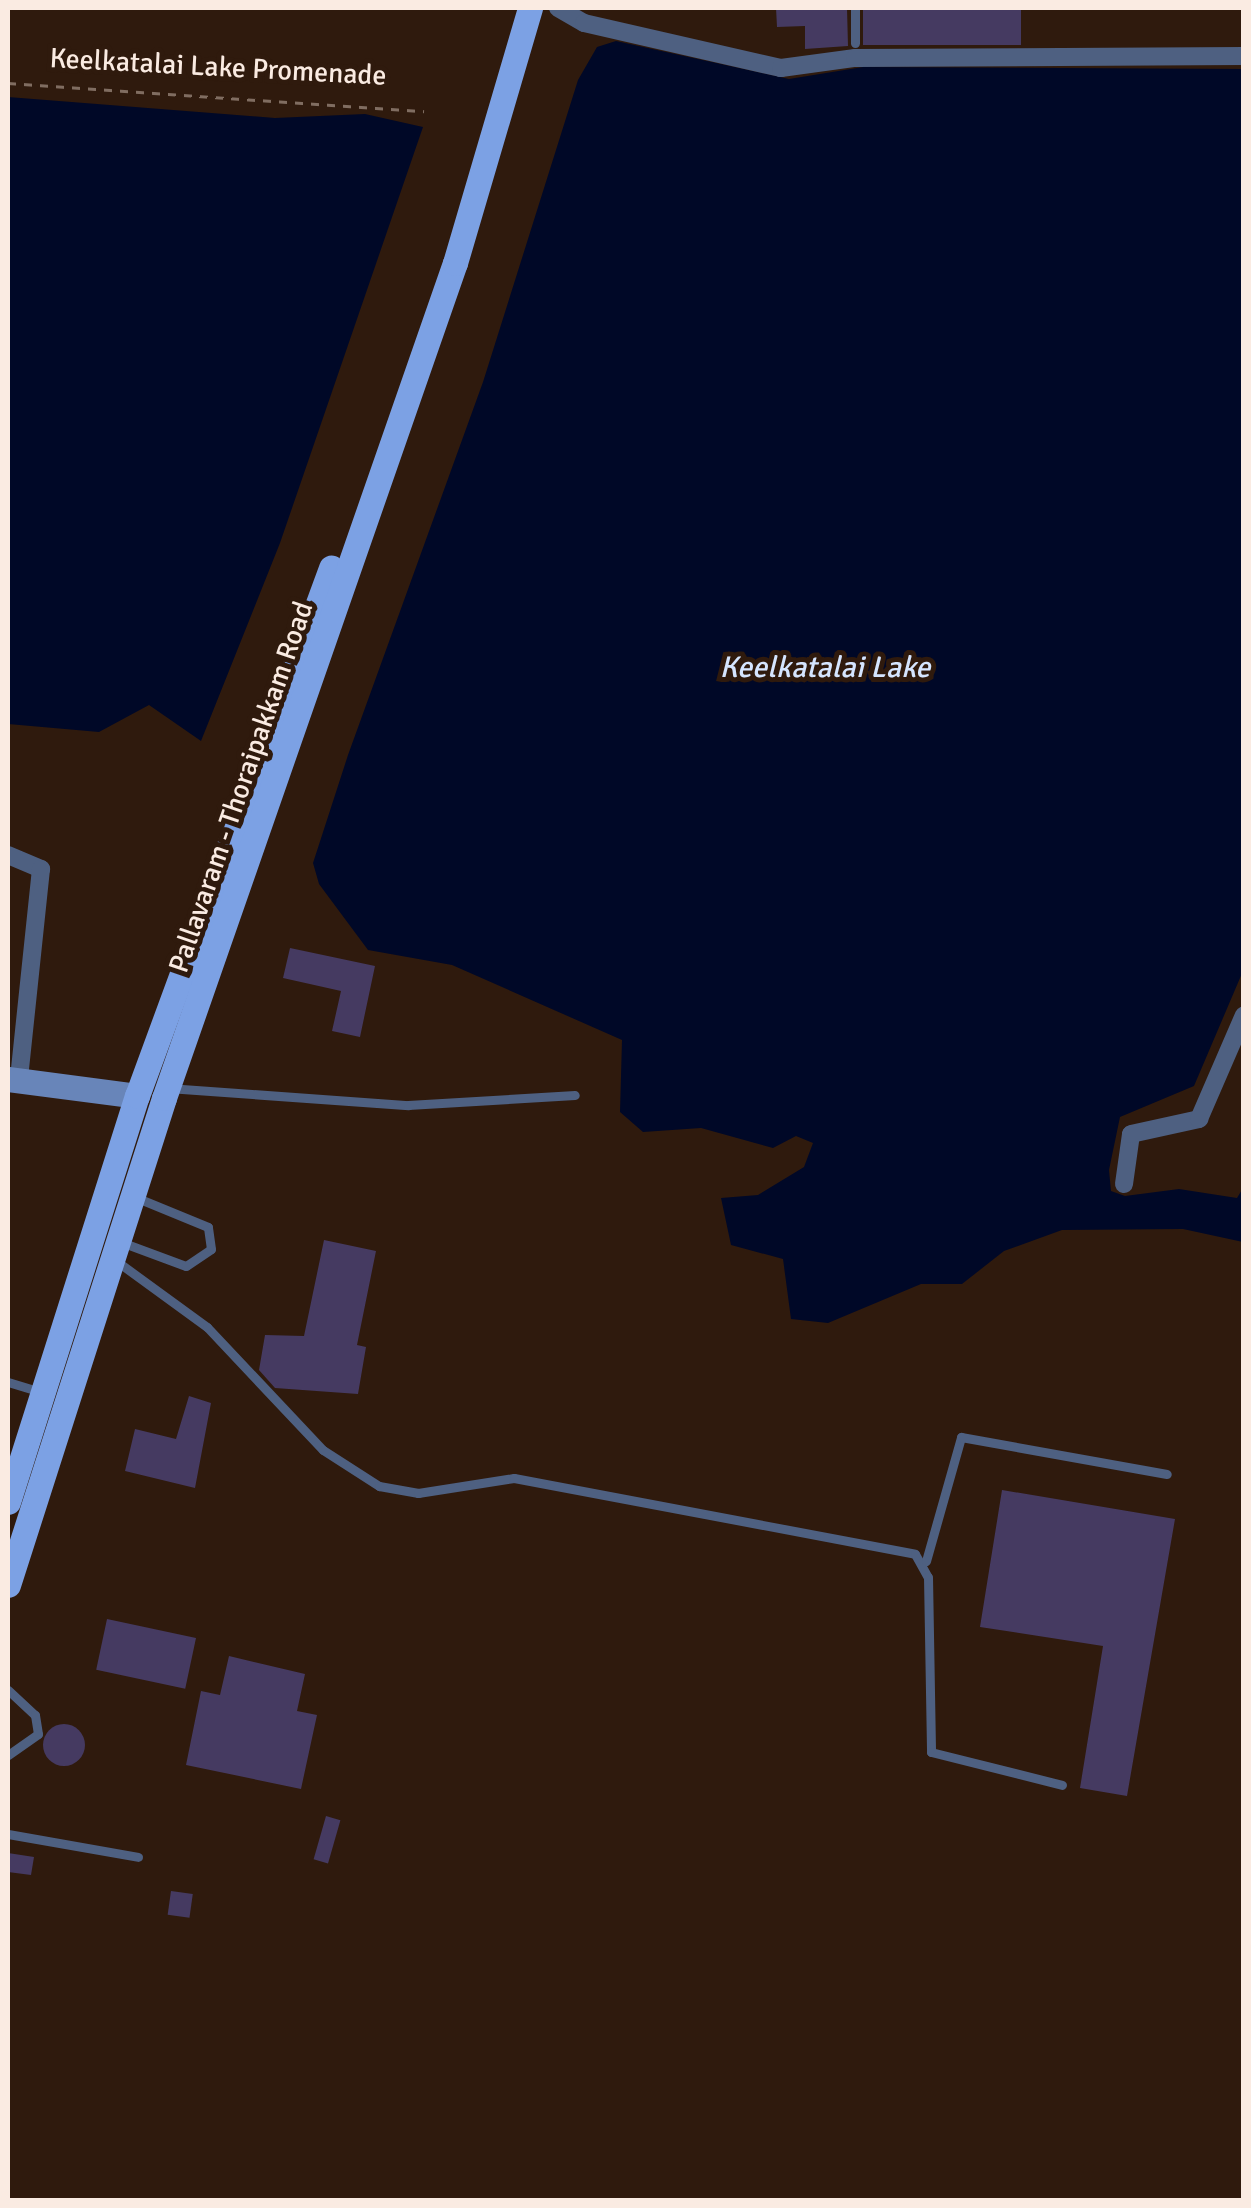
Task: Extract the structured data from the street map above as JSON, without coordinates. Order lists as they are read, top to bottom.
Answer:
{
  "streets": {
    "main road": ["Pallavaram - Thoraipakkam Road"],
    "path": ["Keelkatalai Lake Promenade"]
  },
  "water": ["Keelkatalai Lake"]
}
